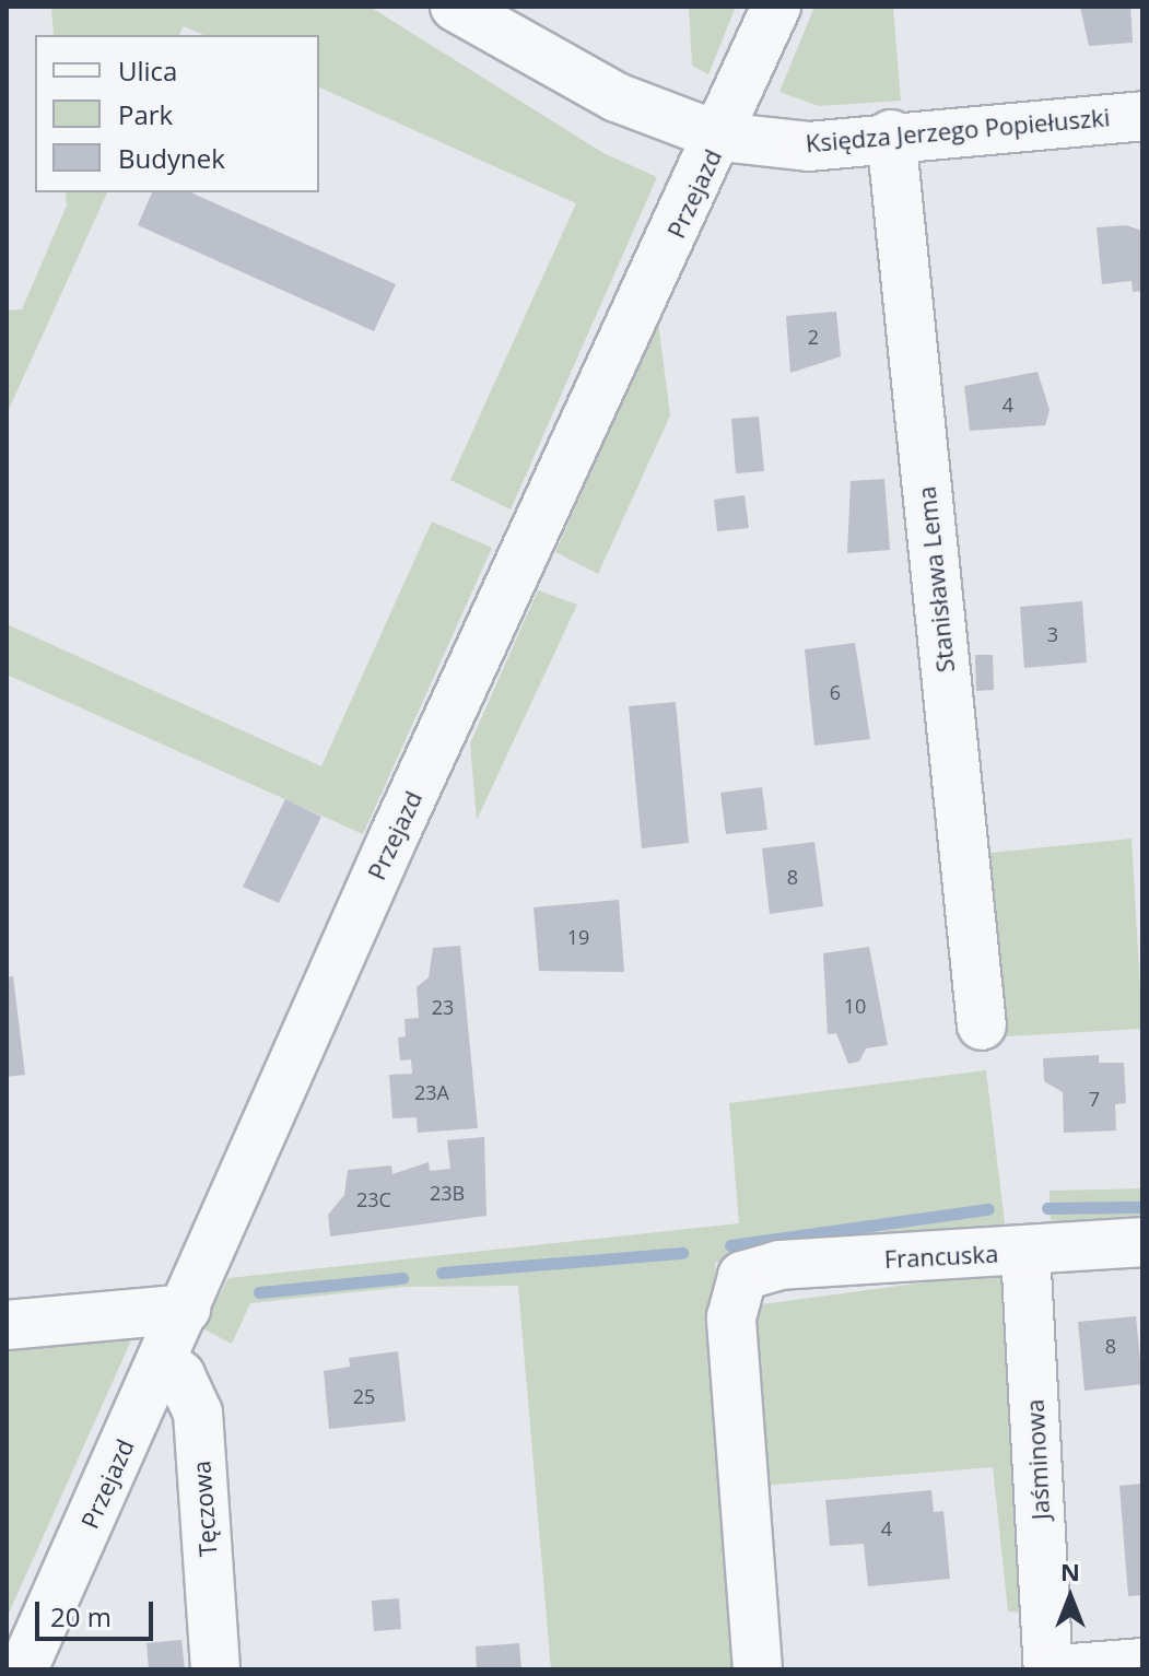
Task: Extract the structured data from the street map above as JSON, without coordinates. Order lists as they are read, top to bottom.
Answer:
{
  "streets": {
    "street": [
      "Księdza Jerzego Popiełuszki",
      "Przejazd",
      "Stanisława Lema",
      "Francuska",
      "Jaśminowa",
      "Tęczowa"
    ]
  },
  "crossings": [
    ["Księdza Jerzego Popiełuszki", "Przejazd"],
    ["Księdza Jerzego Popiełuszki", "Stanisława Lema"],
    ["Przejazd", "Tęczowa"],
    ["Francuska", "Jaśminowa"]
  ],
  "house_numbers": [
    "2",
    "4",
    "3",
    "6",
    "8",
    "19",
    "10",
    "23",
    "23A",
    "7",
    "23B",
    "23C",
    "8",
    "25",
    "4"
  ],
  "legend": ["Ulica", "Park", "Budynek"],
  "scale_bar": "20 m",
  "north": "top"
}
